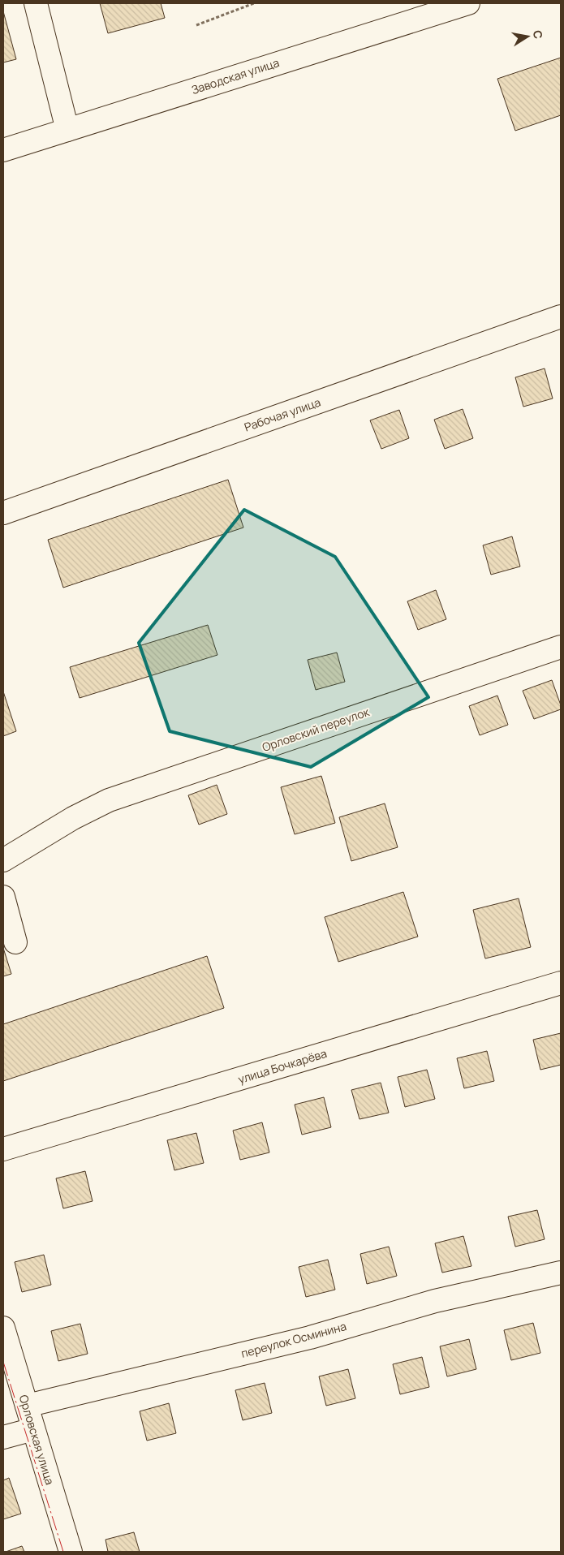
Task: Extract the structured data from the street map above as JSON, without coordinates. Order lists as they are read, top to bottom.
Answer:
{
  "streets": {
    "street": [
      "Заводская улица",
      "Рабочая улица",
      "Орловский переулок",
      "улица Бочкарёва",
      "переулок Осминина",
      "Орловская улица"
    ]
  },
  "crossings": [
    ["переулок Осминина", "Орловская улица"]
  ],
  "north": "right"
}
